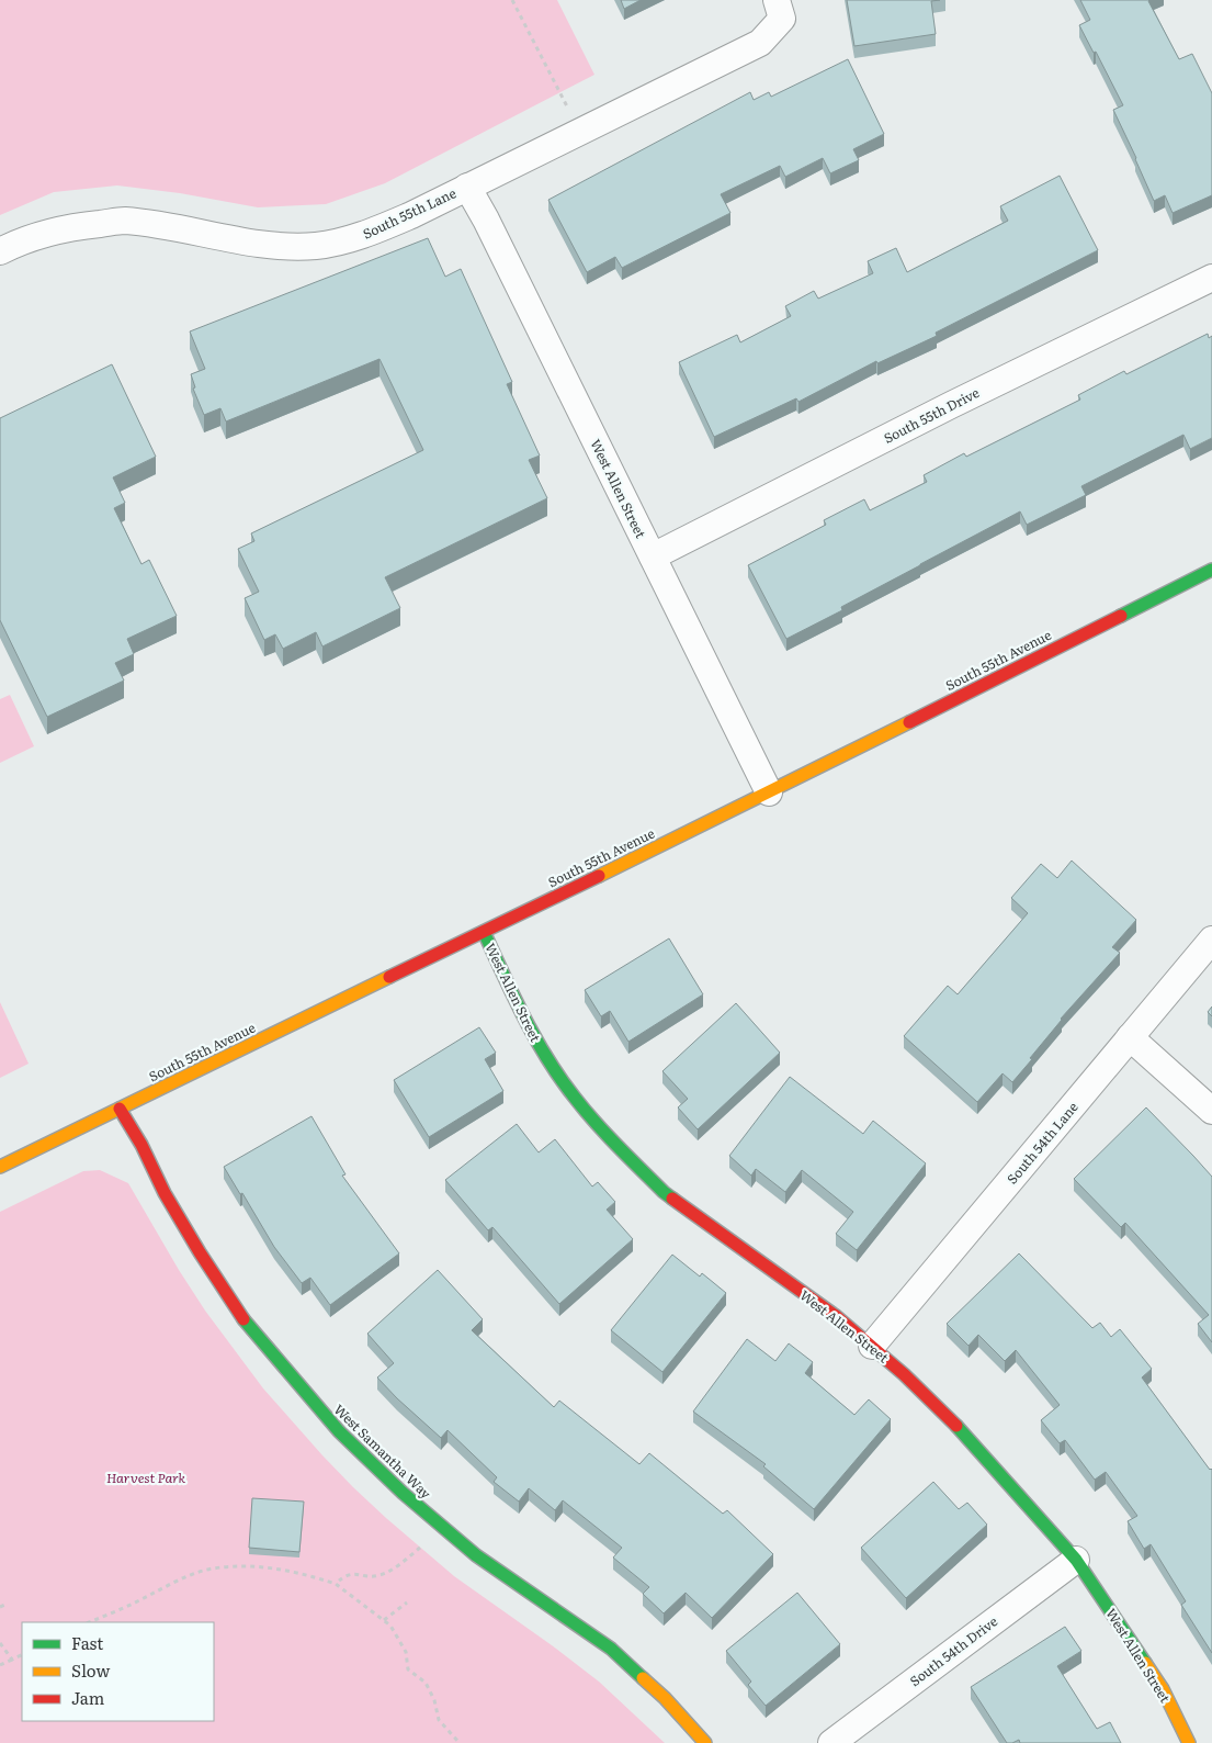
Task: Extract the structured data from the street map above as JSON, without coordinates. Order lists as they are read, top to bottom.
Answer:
{
  "streets": {
    "street": [
      "South 55th Lane",
      "South 55th Drive",
      "West Allen Street",
      "South 55th Avenue",
      "South 54th Lane",
      "West Samantha Way",
      "South 54th Drive"
    ]
  },
  "crossings": [
    ["South 55th Lane", "West Allen Street"],
    ["South 55th Drive", "West Allen Street"],
    ["West Allen Street", "South 55th Avenue"],
    ["West Allen Street", "South 54th Lane"],
    ["West Allen Street", "South 54th Drive"],
    ["South 55th Avenue", "West Samantha Way"]
  ],
  "parks": ["Harvest Park"],
  "legend": ["Fast", "Slow", "Jam"]
}
